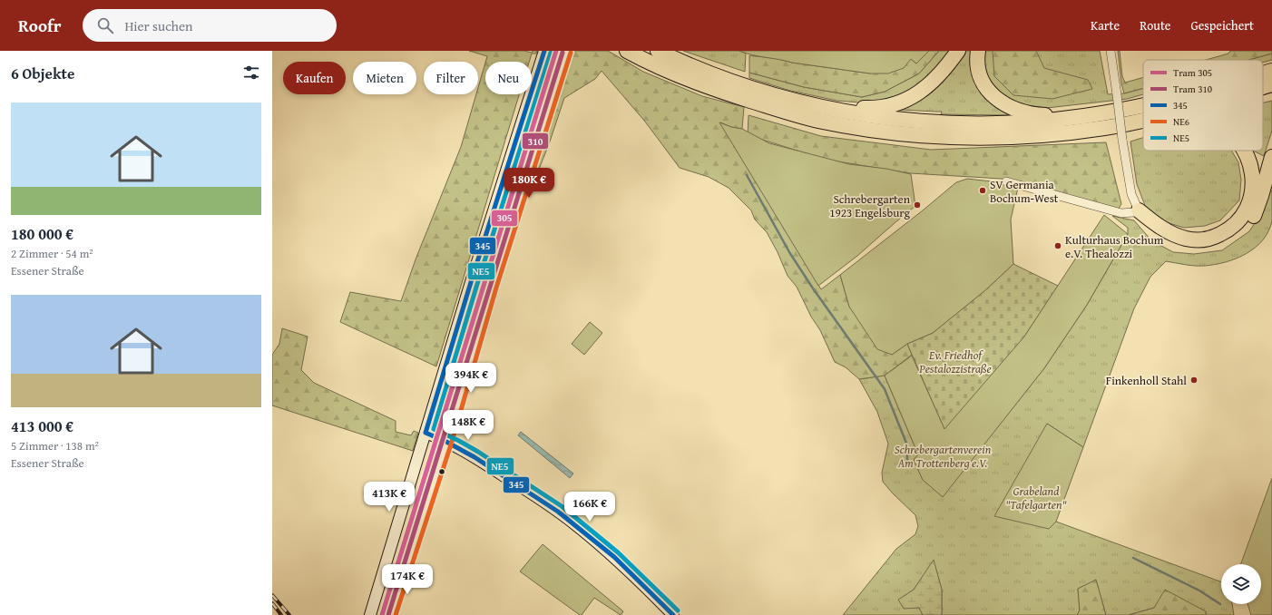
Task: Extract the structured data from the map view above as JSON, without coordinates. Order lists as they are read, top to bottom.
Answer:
{
  "parks": ["Ev. Friedhof Pestalozzistraße", "Schrebergartenverein Am Trottenberg e.V.", "Grabeland \"Tafelgarten\""],
  "places": [
    "SV Germania Bochum-West",
    "Schrebergarten 1923 Engelsburg",
    "Kulturhaus Bochum e.V. Thealozzi",
    "Finkenholl Stahl"
  ],
  "lines": [
    "tram line 305",
    "transit line 345",
    "tram line 310",
    "transit line NE6",
    "transit line NE5"
  ],
  "legend": [
    "Tram 305",
    "Tram 310",
    "345",
    "NE6",
    "NE5"
  ],
  "page": {
    "header": "Roofr",
    "search": "Hier suchen",
    "nav": ["Karte", "Route", "Gespeichert"],
    "heading": "6 Objekte",
    "chip": [
      "Kaufen",
      "Mieten",
      "Filter",
      "Neu"
    ],
    "list": [
      {
        "name": "180 000 €",
        "note": "2 Zimmer · 54 m² · Essener Straße"
      },
      {
        "name": "413 000 €",
        "note": "5 Zimmer · 138 m² · Essener Straße"
      }
    ],
    "price": [
      "180K €",
      "394K €",
      "148K €",
      "413K €",
      "166K €",
      "174K €"
    ]
  }
}
